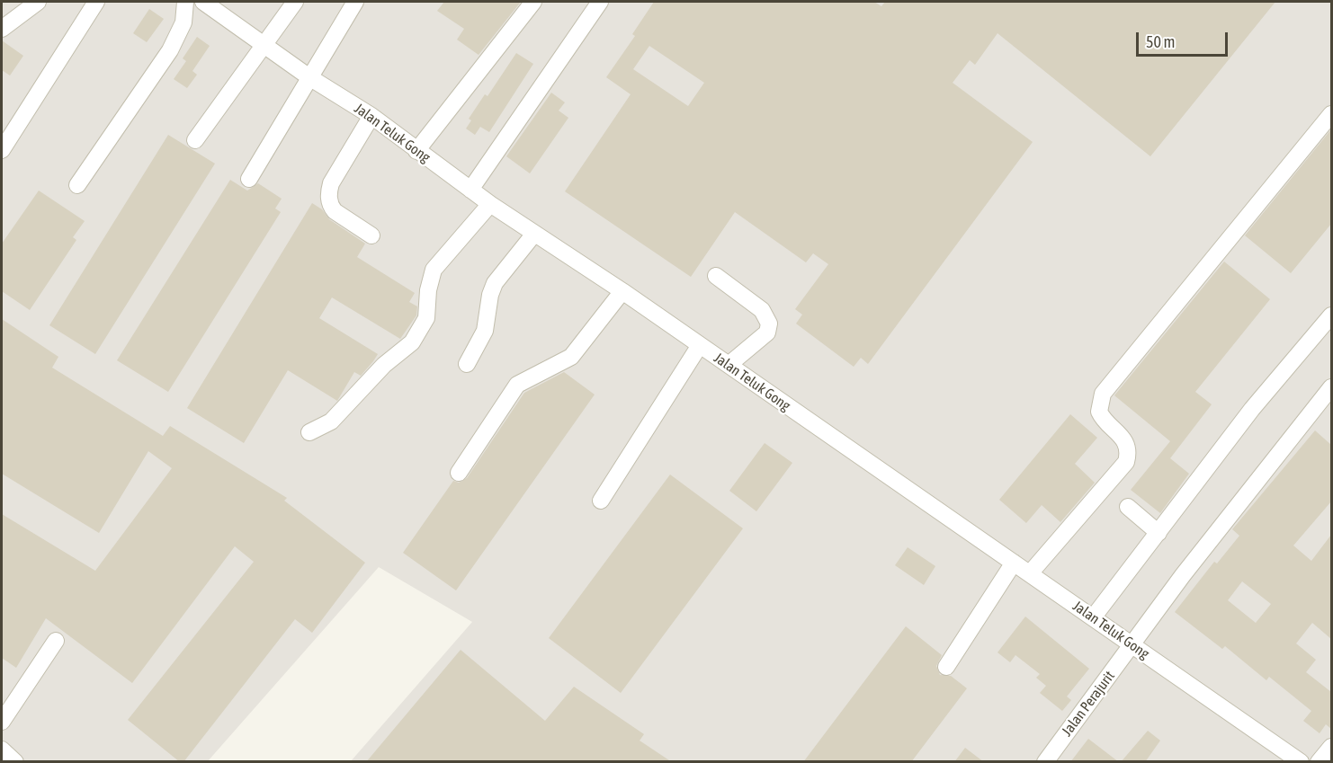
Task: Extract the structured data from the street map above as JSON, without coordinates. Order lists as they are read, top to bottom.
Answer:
{
  "streets": {
    "street": ["Jalan Teluk Gong", "Jalan Perajurit"]
  },
  "crossings": [
    ["Jalan Teluk Gong", "Jalan Perajurit"]
  ],
  "scale_bar": "50 m"
}
